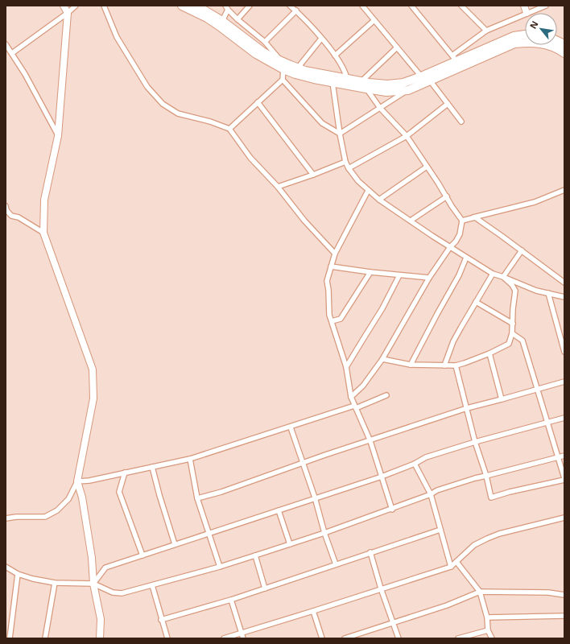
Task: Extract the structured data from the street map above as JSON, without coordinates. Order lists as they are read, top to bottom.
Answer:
{
  "north": "top left"
}
